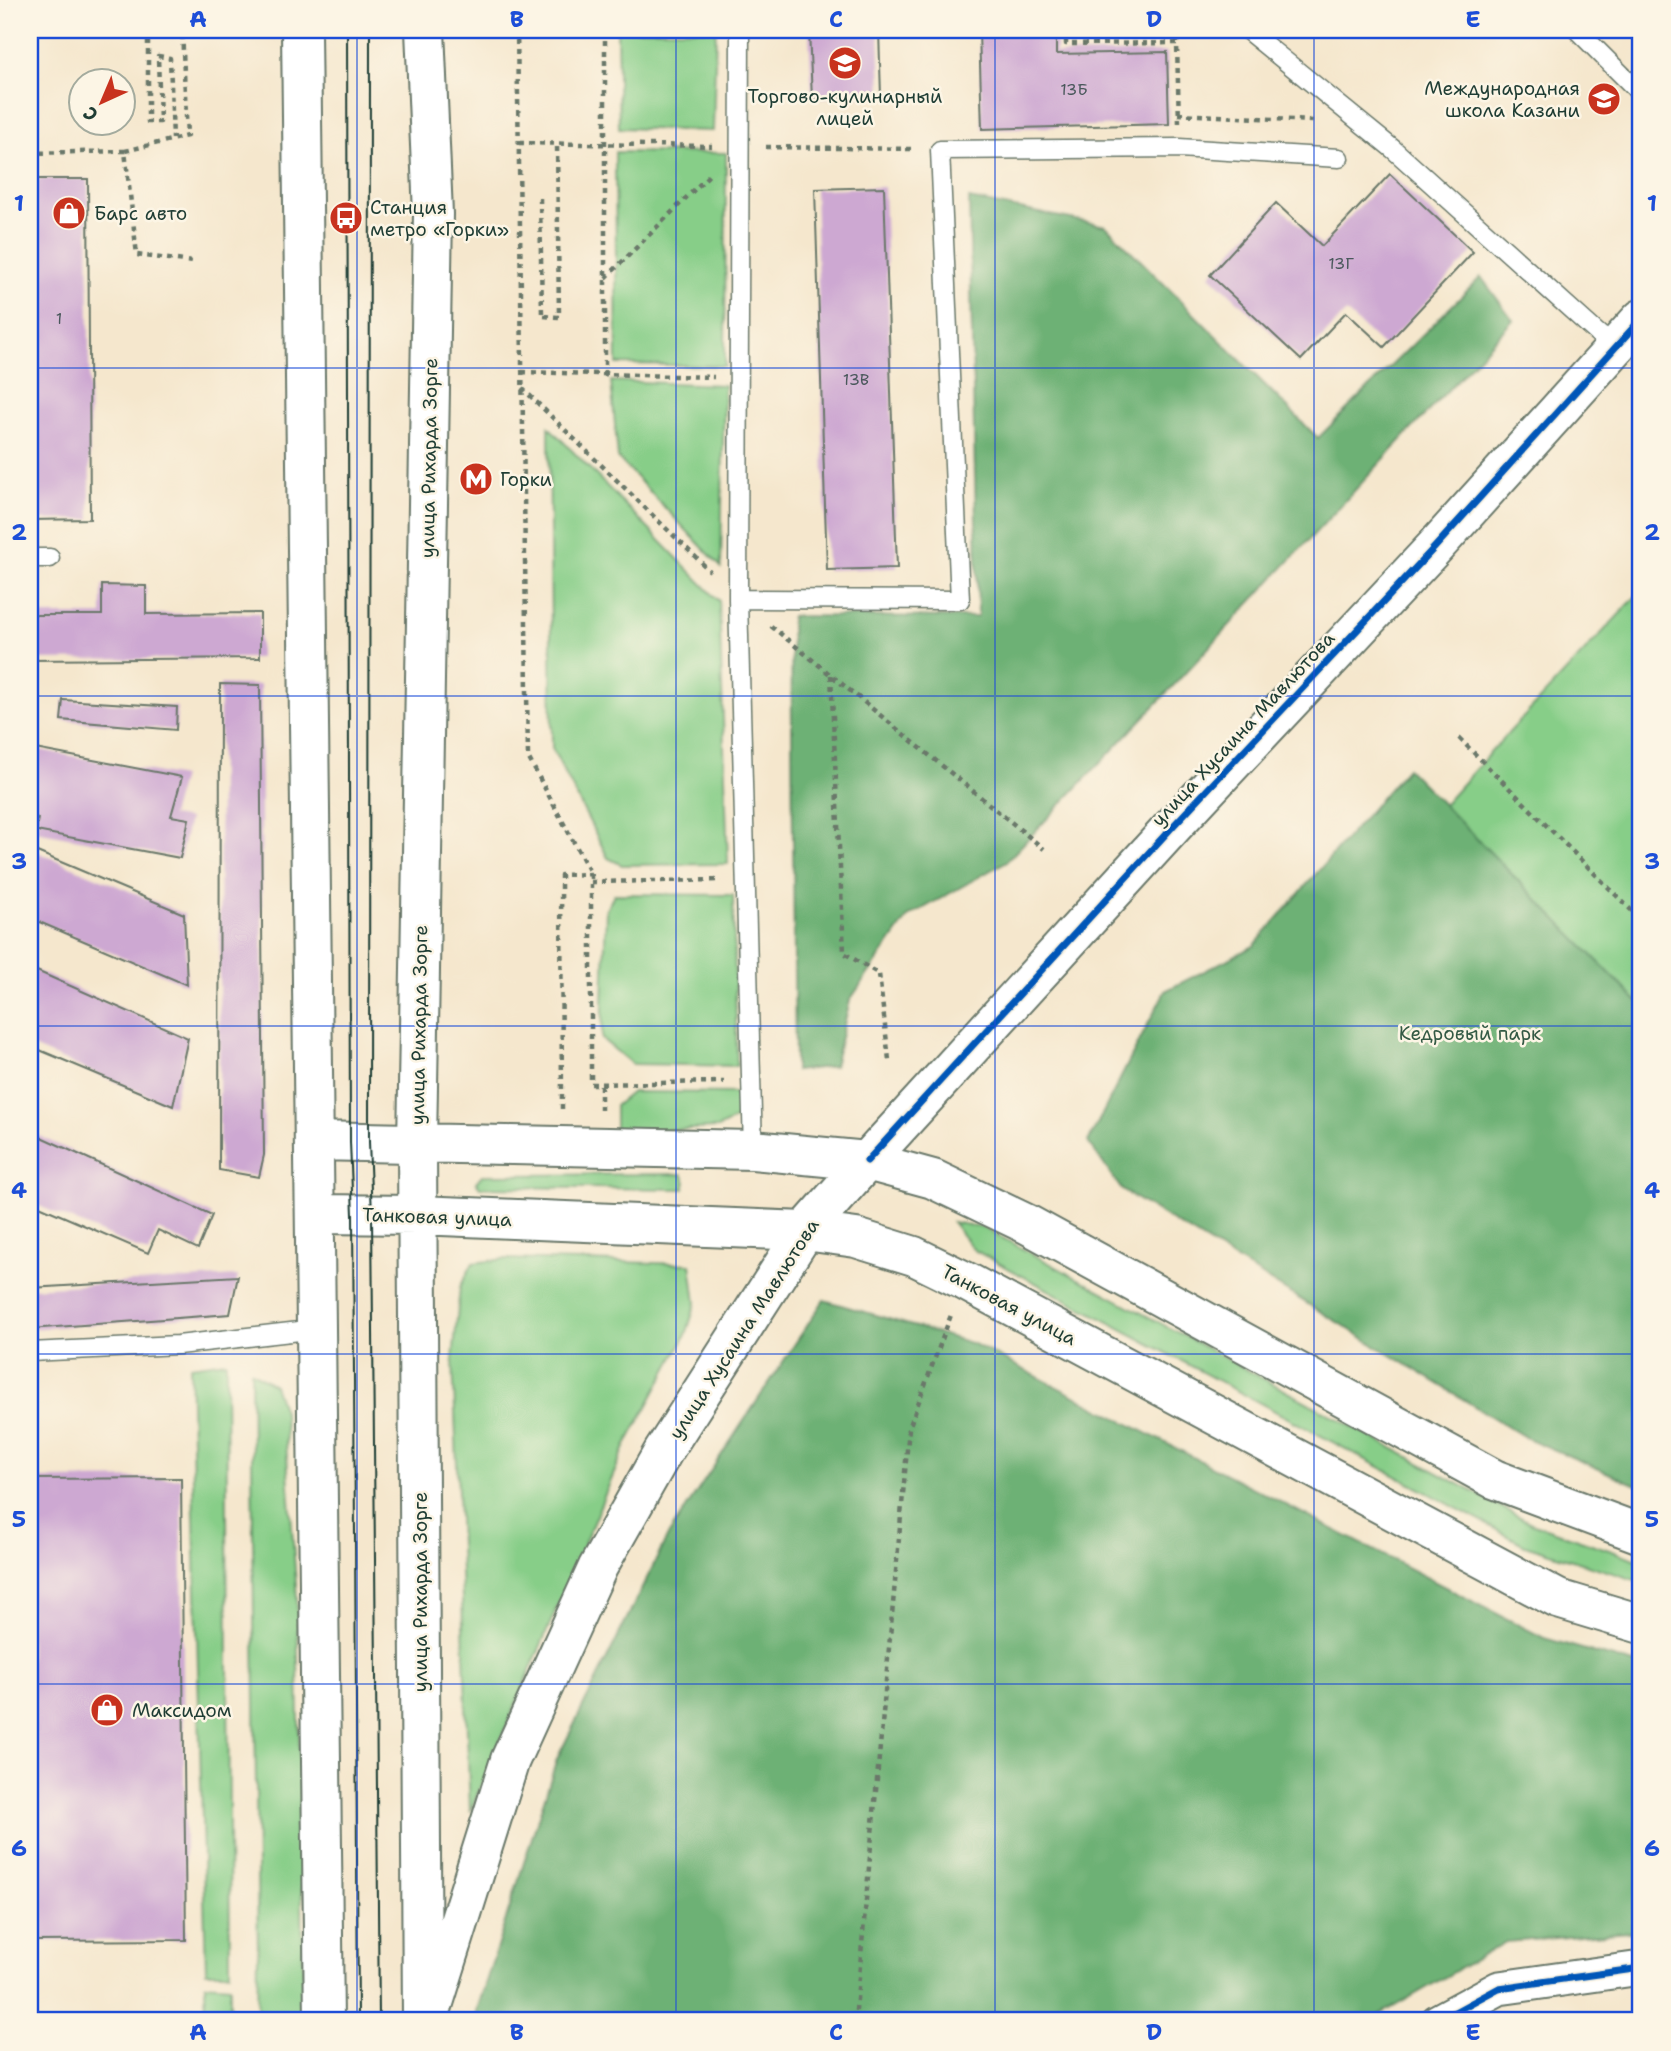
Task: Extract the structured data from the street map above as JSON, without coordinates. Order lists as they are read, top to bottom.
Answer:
{
  "streets": {
    "main road": ["улица Рихарда Зорге", "улица Хусаина Мавлютова", "Танковая улица"]
  },
  "crossings": [
    ["улица Рихарда Зорге", "Танковая улица"],
    ["улица Хусаина Мавлютова", "Танковая улица"]
  ],
  "parks": ["Кедровый парк"],
  "places": {
    "school or university": ["Торгово-кулинарный лицей", "Международная школа Казани"],
    "shop": ["Барс авто", "Максидом"],
    "bus stop": ["Станция метро «Горки»"],
    "metro station": ["Горки"]
  },
  "house_numbers": [
    "13Б",
    "13Г",
    "1",
    "13В"
  ],
  "north": "bottom left",
  "grid": {
    "columns": [
      "A",
      "B",
      "C",
      "D",
      "E"
    ],
    "rows": [
      "1",
      "2",
      "3",
      "4",
      "5",
      "6"
    ]
  }
}
